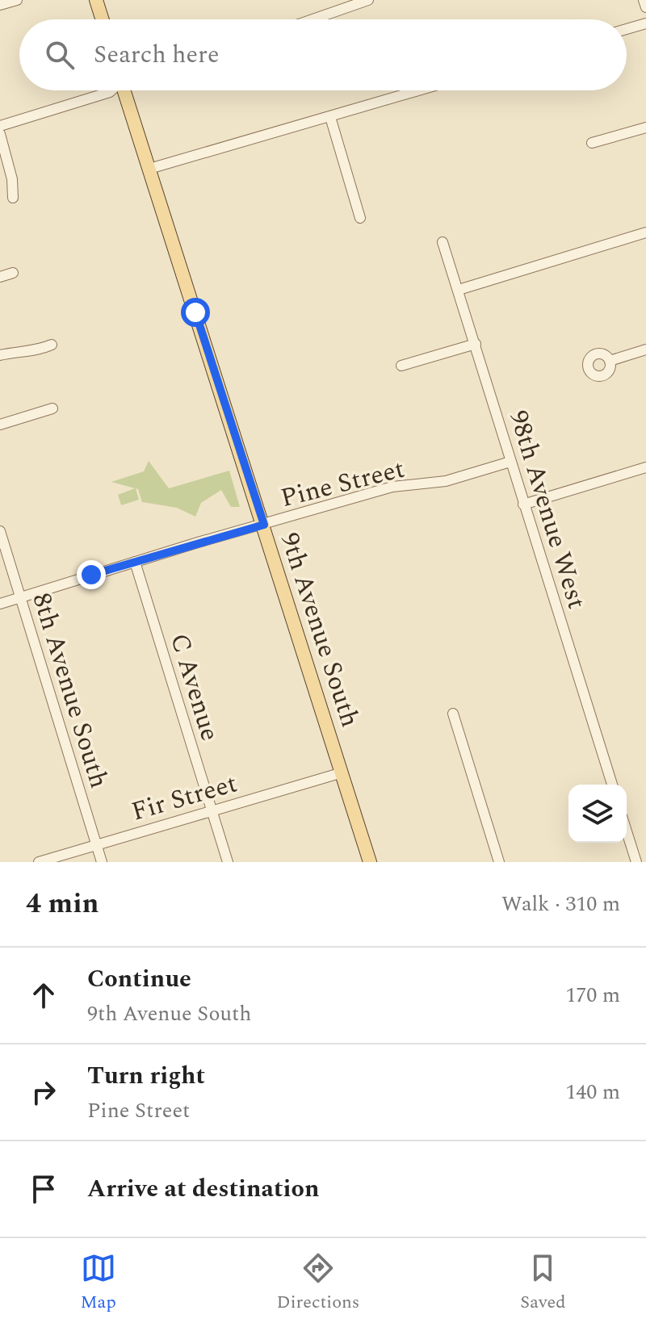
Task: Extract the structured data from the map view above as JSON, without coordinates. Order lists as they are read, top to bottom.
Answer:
{
  "streets": {
    "main road": ["9th Avenue South"],
    "street": [
      "Pine Street",
      "98th Avenue West",
      "C Avenue",
      "8th Avenue South",
      "Fir Street"
    ]
  },
  "crossings": [
    ["Pine Street", "98th Avenue West"],
    ["Pine Street", "9th Avenue South"],
    ["Pine Street", "C Avenue"],
    ["Pine Street", "8th Avenue South"],
    ["9th Avenue South", "Fir Street"],
    ["C Avenue", "Fir Street"],
    ["8th Avenue South", "Fir Street"]
  ],
  "page": {
    "search": "Search here",
    "heading": ["4 min", "Walk · 310 m"],
    "list": [
      ["Continue", "9th Avenue South", "170 m"],
      ["Turn right", "Pine Street", "140 m"],
      "Arrive at destination"
    ],
    "nav": ["Map", "Directions", "Saved"]
  }
}
